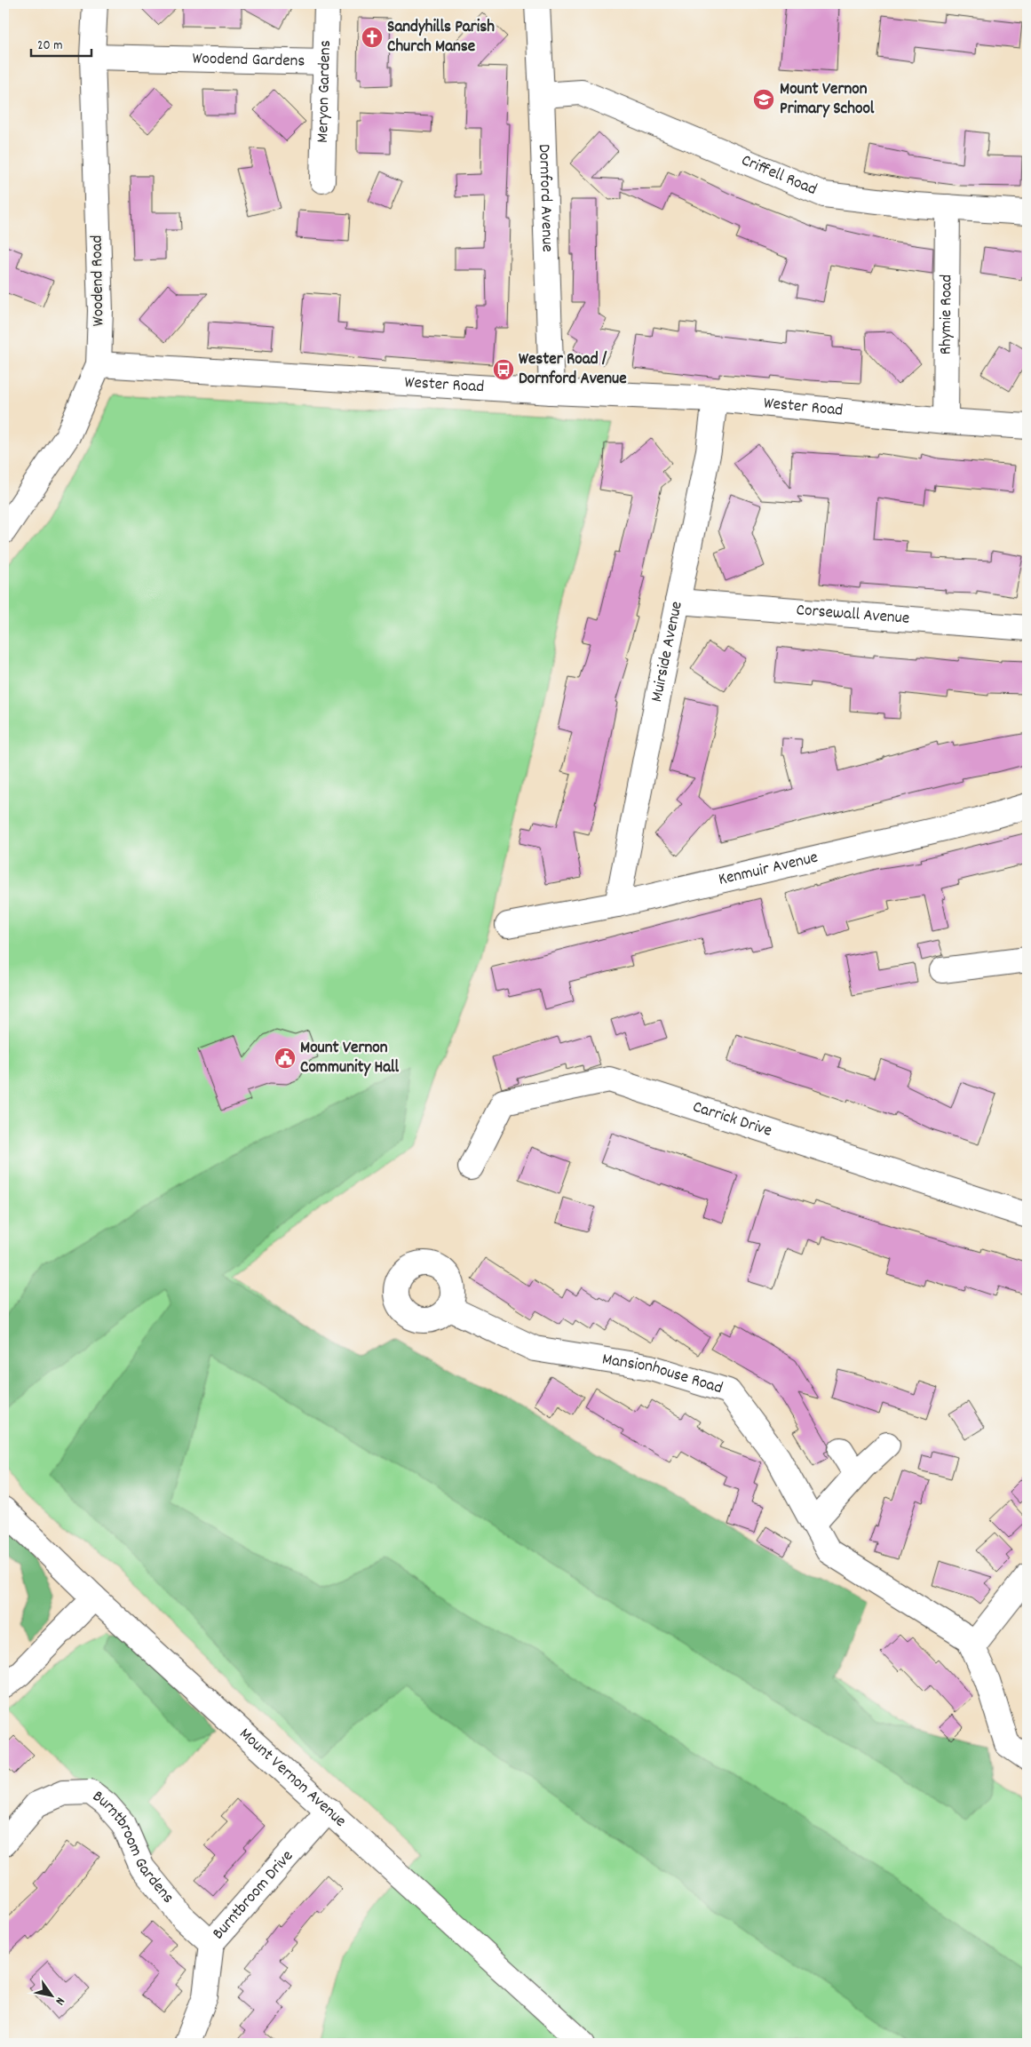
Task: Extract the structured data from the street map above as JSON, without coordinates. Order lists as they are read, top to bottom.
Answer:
{
  "streets": {
    "street": [
      "Woodend Gardens",
      "Meryon Gardens",
      "Criffell Road",
      "Dornford Avenue",
      "Woodend Road",
      "Rhymie Road",
      "Wester Road",
      "Corsewall Avenue",
      "Muirside Avenue",
      "Kenmuir Avenue",
      "Carrick Drive",
      "Mansionhouse Road",
      "Mount Vernon Avenue",
      "Burntbroom Gardens",
      "Burntbroom Drive"
    ]
  },
  "crossings": [
    ["Woodend Gardens", "Meryon Gardens"],
    ["Woodend Gardens", "Woodend Road"],
    ["Criffell Road", "Dornford Avenue"],
    ["Criffell Road", "Rhymie Road"],
    ["Dornford Avenue", "Wester Road"],
    ["Woodend Road", "Wester Road"],
    ["Rhymie Road", "Wester Road"],
    ["Wester Road", "Muirside Avenue"],
    ["Corsewall Avenue", "Muirside Avenue"],
    ["Muirside Avenue", "Kenmuir Avenue"],
    ["Mount Vernon Avenue", "Burntbroom Drive"],
    ["Burntbroom Gardens", "Burntbroom Drive"]
  ],
  "places": {
    "church": ["Sandyhills Parish Church Manse"],
    "school or university": ["Mount Vernon Primary School"],
    "bus stop": ["Wester Road / Dornford Avenue"],
    "public building": ["Mount Vernon Community Hall"]
  },
  "scale_bar": "20 m",
  "north": "bottom right"
}
